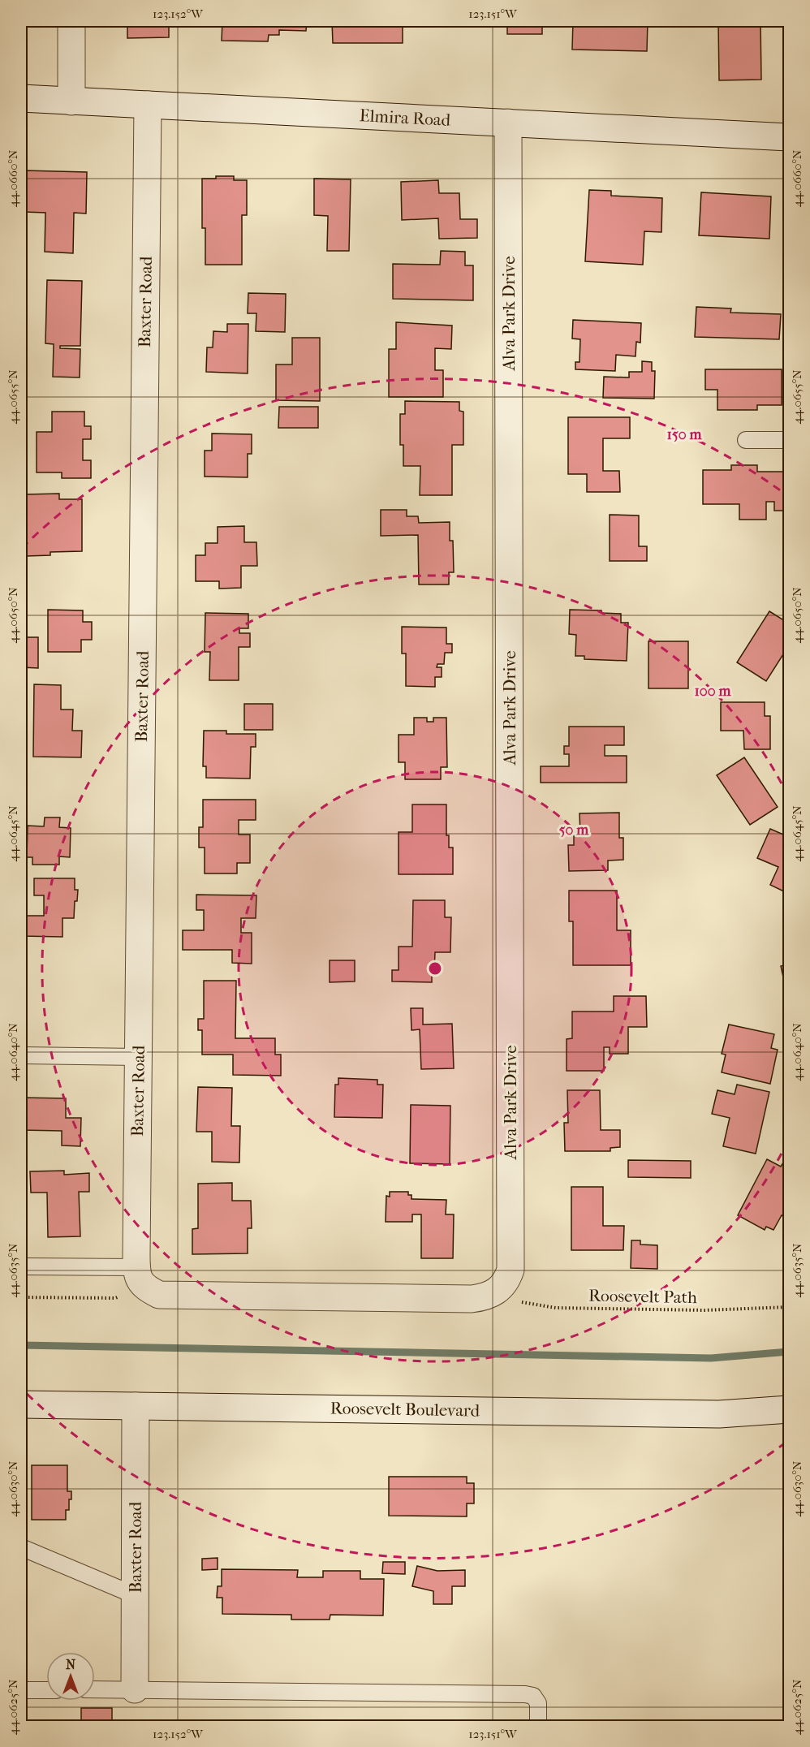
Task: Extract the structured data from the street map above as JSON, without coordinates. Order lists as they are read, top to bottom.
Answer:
{
  "streets": {
    "street": [
      "Elmira Road",
      "Baxter Road",
      "Alva Park Drive",
      "Roosevelt Boulevard"
    ],
    "path": ["Roosevelt Path"]
  },
  "crossings": [
    ["Elmira Road", "Baxter Road"],
    ["Elmira Road", "Alva Park Drive"],
    ["Baxter Road", "Roosevelt Boulevard"],
    ["Alva Park Drive", "Roosevelt Path"]
  ],
  "north": "top",
  "coordinates": [
    "123.152°W",
    "123.151°W",
    "44.0660°N",
    "44.0655°N",
    "44.0650°N",
    "44.0645°N",
    "44.0640°N",
    "44.0635°N",
    "44.0630°N",
    "44.0625°N"
  ],
  "rings": ["150 m", "100 m", "50 m"]
}
